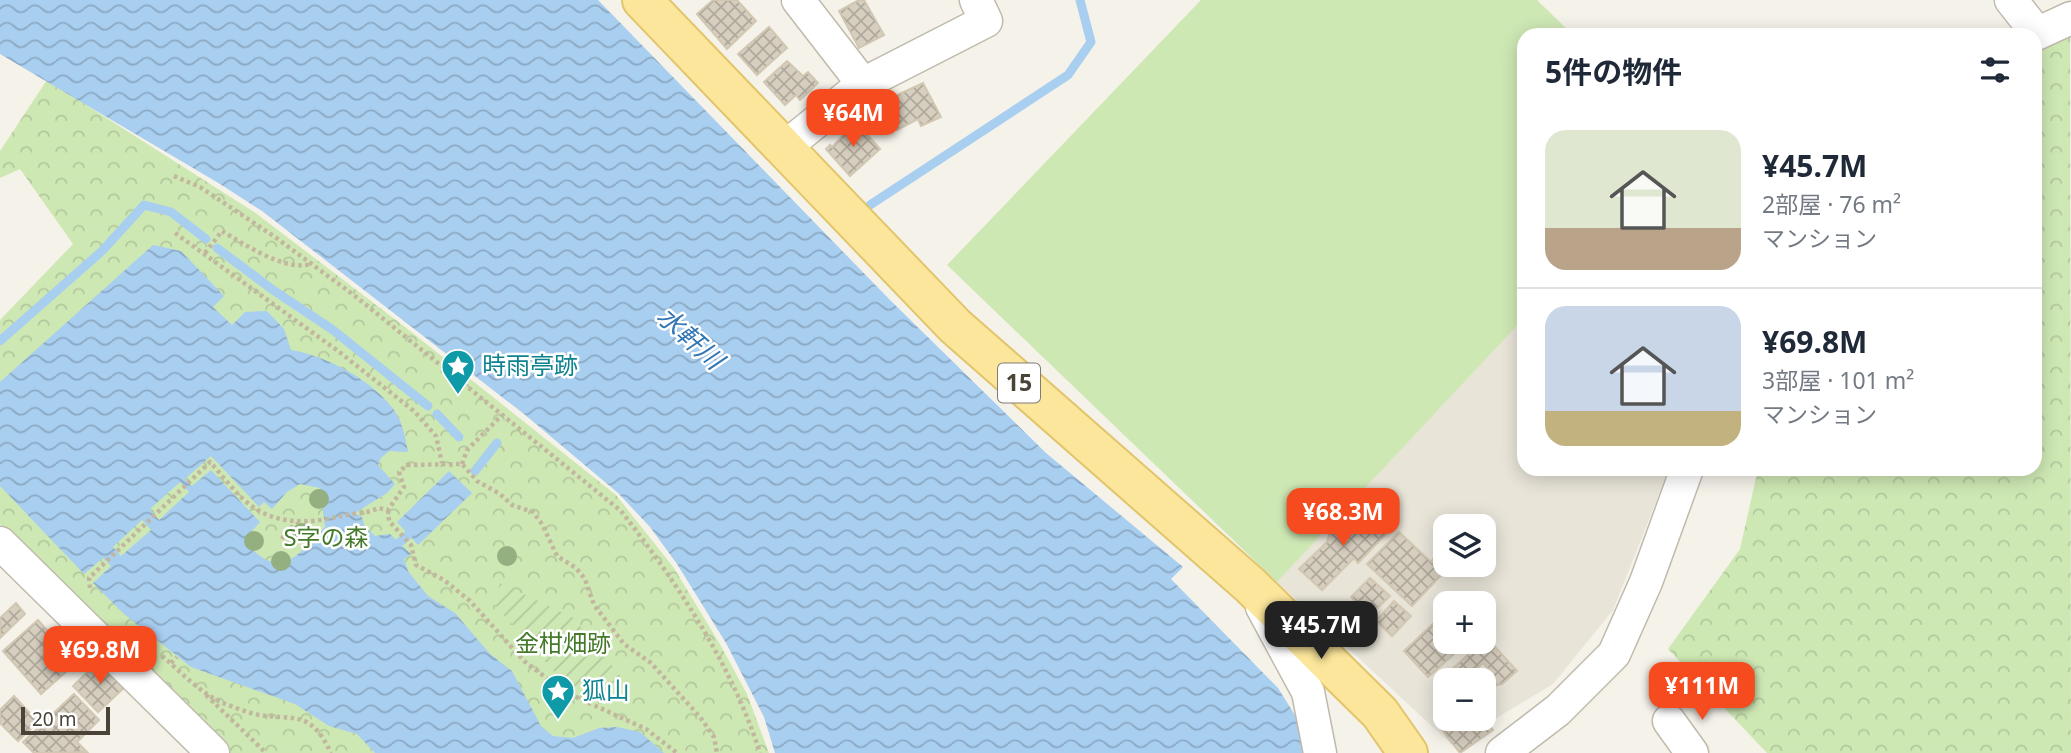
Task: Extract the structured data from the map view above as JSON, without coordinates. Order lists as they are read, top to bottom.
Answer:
{
  "streets": {
    "main road": ["15"]
  },
  "water": ["水軒川"],
  "parks": ["S字の森", "金柑畑跡"],
  "places": {
    "place": ["時雨亭跡", "狐山"]
  },
  "scale_bar": "20 m",
  "page": {
    "heading": "5件の物件",
    "price": [
      "¥64M",
      "¥68.3M",
      "¥45.7M",
      "¥69.8M",
      "¥111M"
    ],
    "list": [
      {
        "name": "¥45.7M",
        "note": "2部屋 · 76 m² · マンション"
      },
      {
        "name": "¥69.8M",
        "note": "3部屋 · 101 m² · マンション"
      }
    ],
    "map_buttons": ["+", "−"],
    "scale": "20 m"
  }
}
